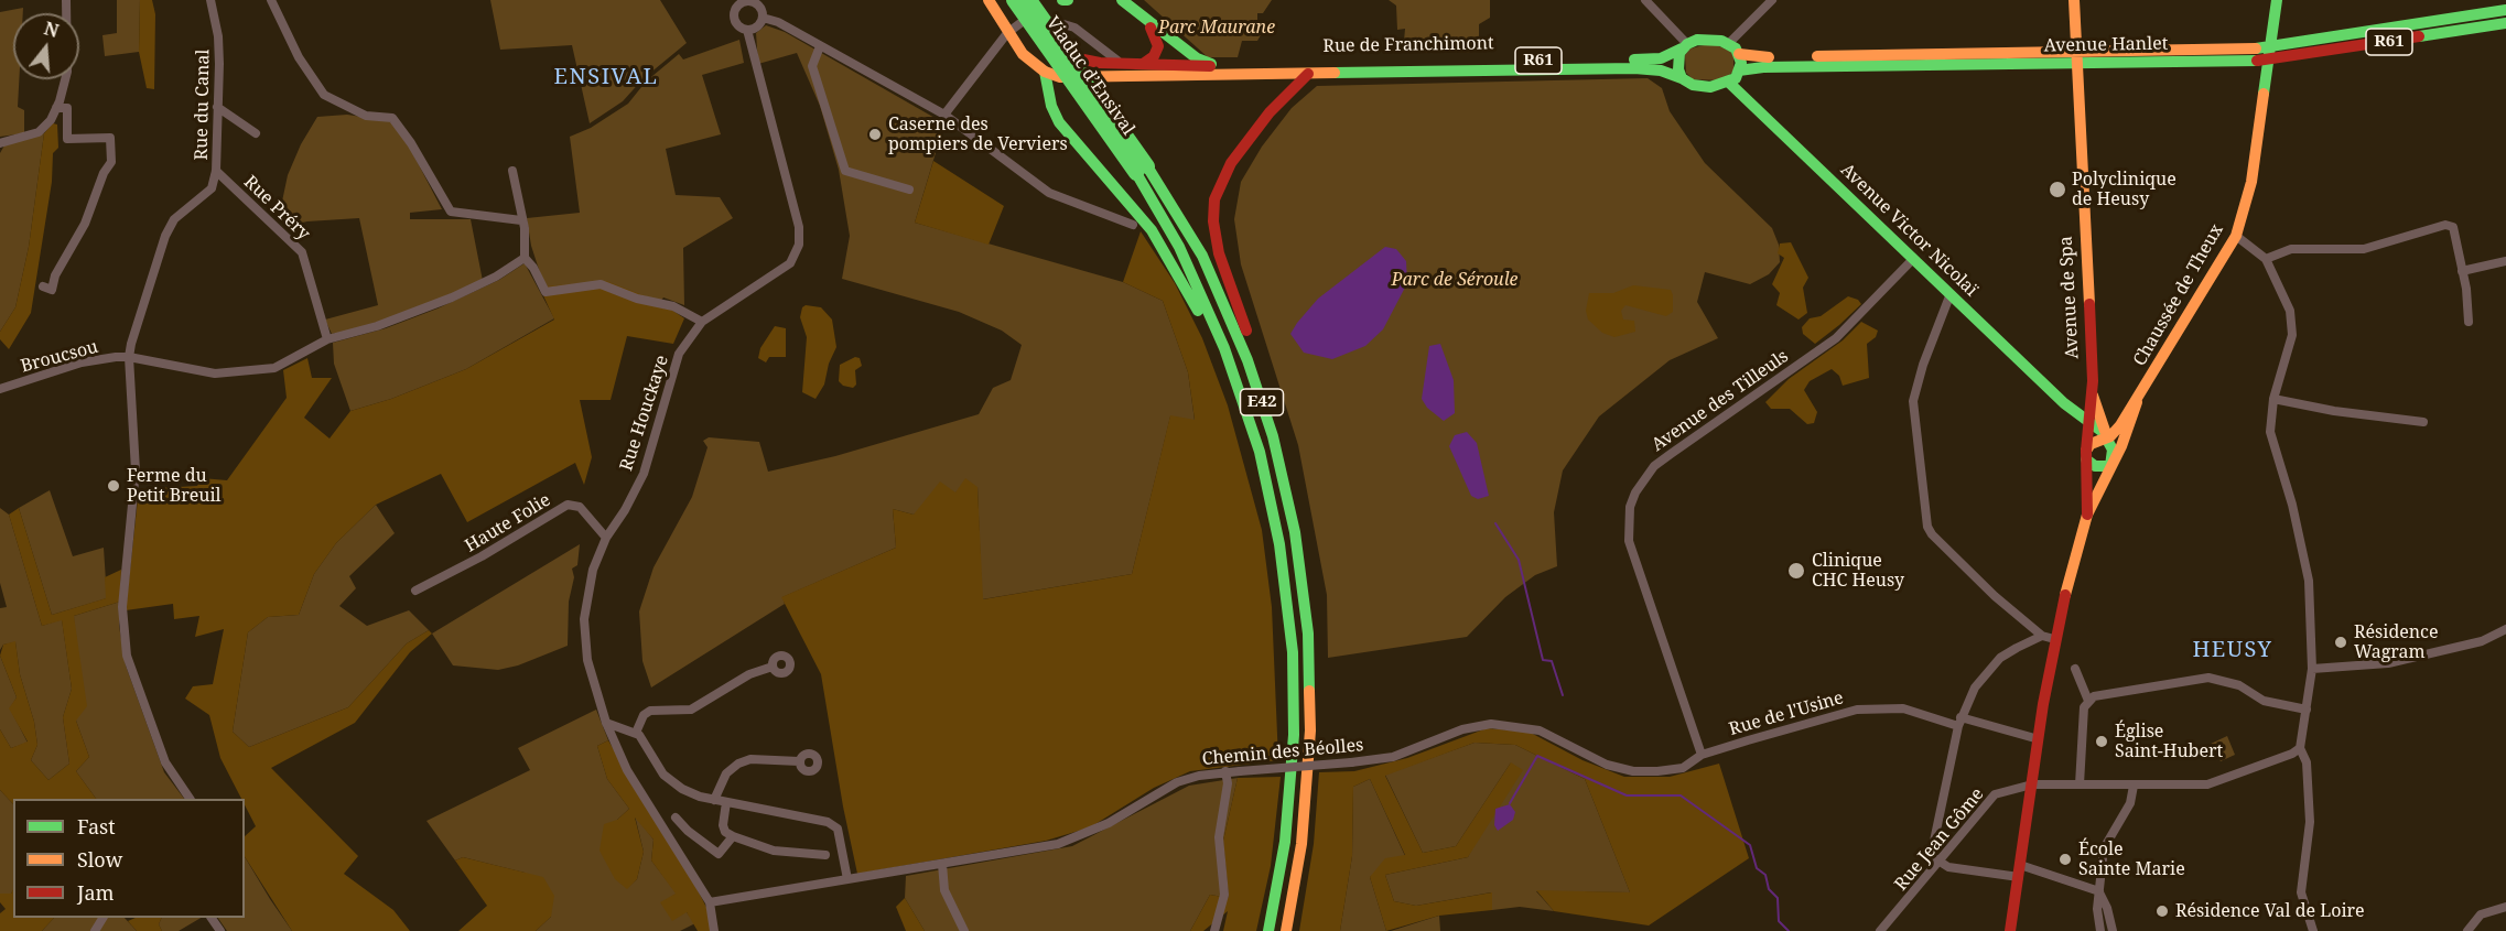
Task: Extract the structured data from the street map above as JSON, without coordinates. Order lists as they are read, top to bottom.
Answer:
{
  "streets": {
    "main road": [
      "R61",
      "Rue de Franchimont",
      "Avenue Hanlet",
      "Viaduc d’Ensival",
      "Avenue Victor Nicolaï",
      "Chaussée de Theux",
      "Avenue de Spa",
      "E42"
    ],
    "street": [
      "Rue du Canal",
      "Rue Préry",
      "Broucsou",
      "Avenue des Tilleuls",
      "Rue Houckaye",
      "Haute Folie",
      "Rue de l'Usine",
      "Chemin des Béolles",
      "Rue Jean Gôme"
    ]
  },
  "crossings": [
    ["R61", "Rue de Franchimont"],
    ["R61", "Avenue Hanlet"],
    ["R61", "Viaduc d’Ensival"],
    ["R61", "Avenue Victor Nicolaï"],
    ["R61", "Chaussée de Theux"],
    ["Rue de Franchimont", "Avenue Hanlet"],
    ["Rue de Franchimont", "Avenue Victor Nicolaï"],
    ["Avenue Hanlet", "Avenue Victor Nicolaï"],
    ["Avenue Hanlet", "Chaussée de Theux"],
    ["Avenue Hanlet", "Avenue de Spa"],
    ["Viaduc d’Ensival", "E42"],
    ["Rue du Canal", "Rue Préry"],
    ["Rue Préry", "Broucsou"],
    ["Avenue Victor Nicolaï", "Avenue des Tilleuls"],
    ["Chaussée de Theux", "Avenue de Spa"],
    ["Chaussée de Theux", "Rue de l'Usine"],
    ["Chaussée de Theux", "Rue Jean Gôme"],
    ["Avenue des Tilleuls", "Rue de l'Usine"],
    ["Avenue des Tilleuls", "Chemin des Béolles"],
    ["Rue Houckaye", "Haute Folie"],
    ["Rue Houckaye", "Chemin des Béolles"],
    ["Rue de l'Usine", "Chemin des Béolles"]
  ],
  "districts": ["ENSIVAL", "HEUSY"],
  "parks": ["Parc Maurane", "Parc de Séroule"],
  "places": [
    "Caserne des pompiers de Verviers",
    "Polyclinique de Heusy",
    "Ferme du Petit Breuil",
    "Clinique CHC Heusy",
    "Résidence Wagram",
    "Église Saint-Hubert",
    "École Sainte Marie",
    "Résidence Val de Loire"
  ],
  "legend": ["Fast", "Slow", "Jam"],
  "north": "top"
}
